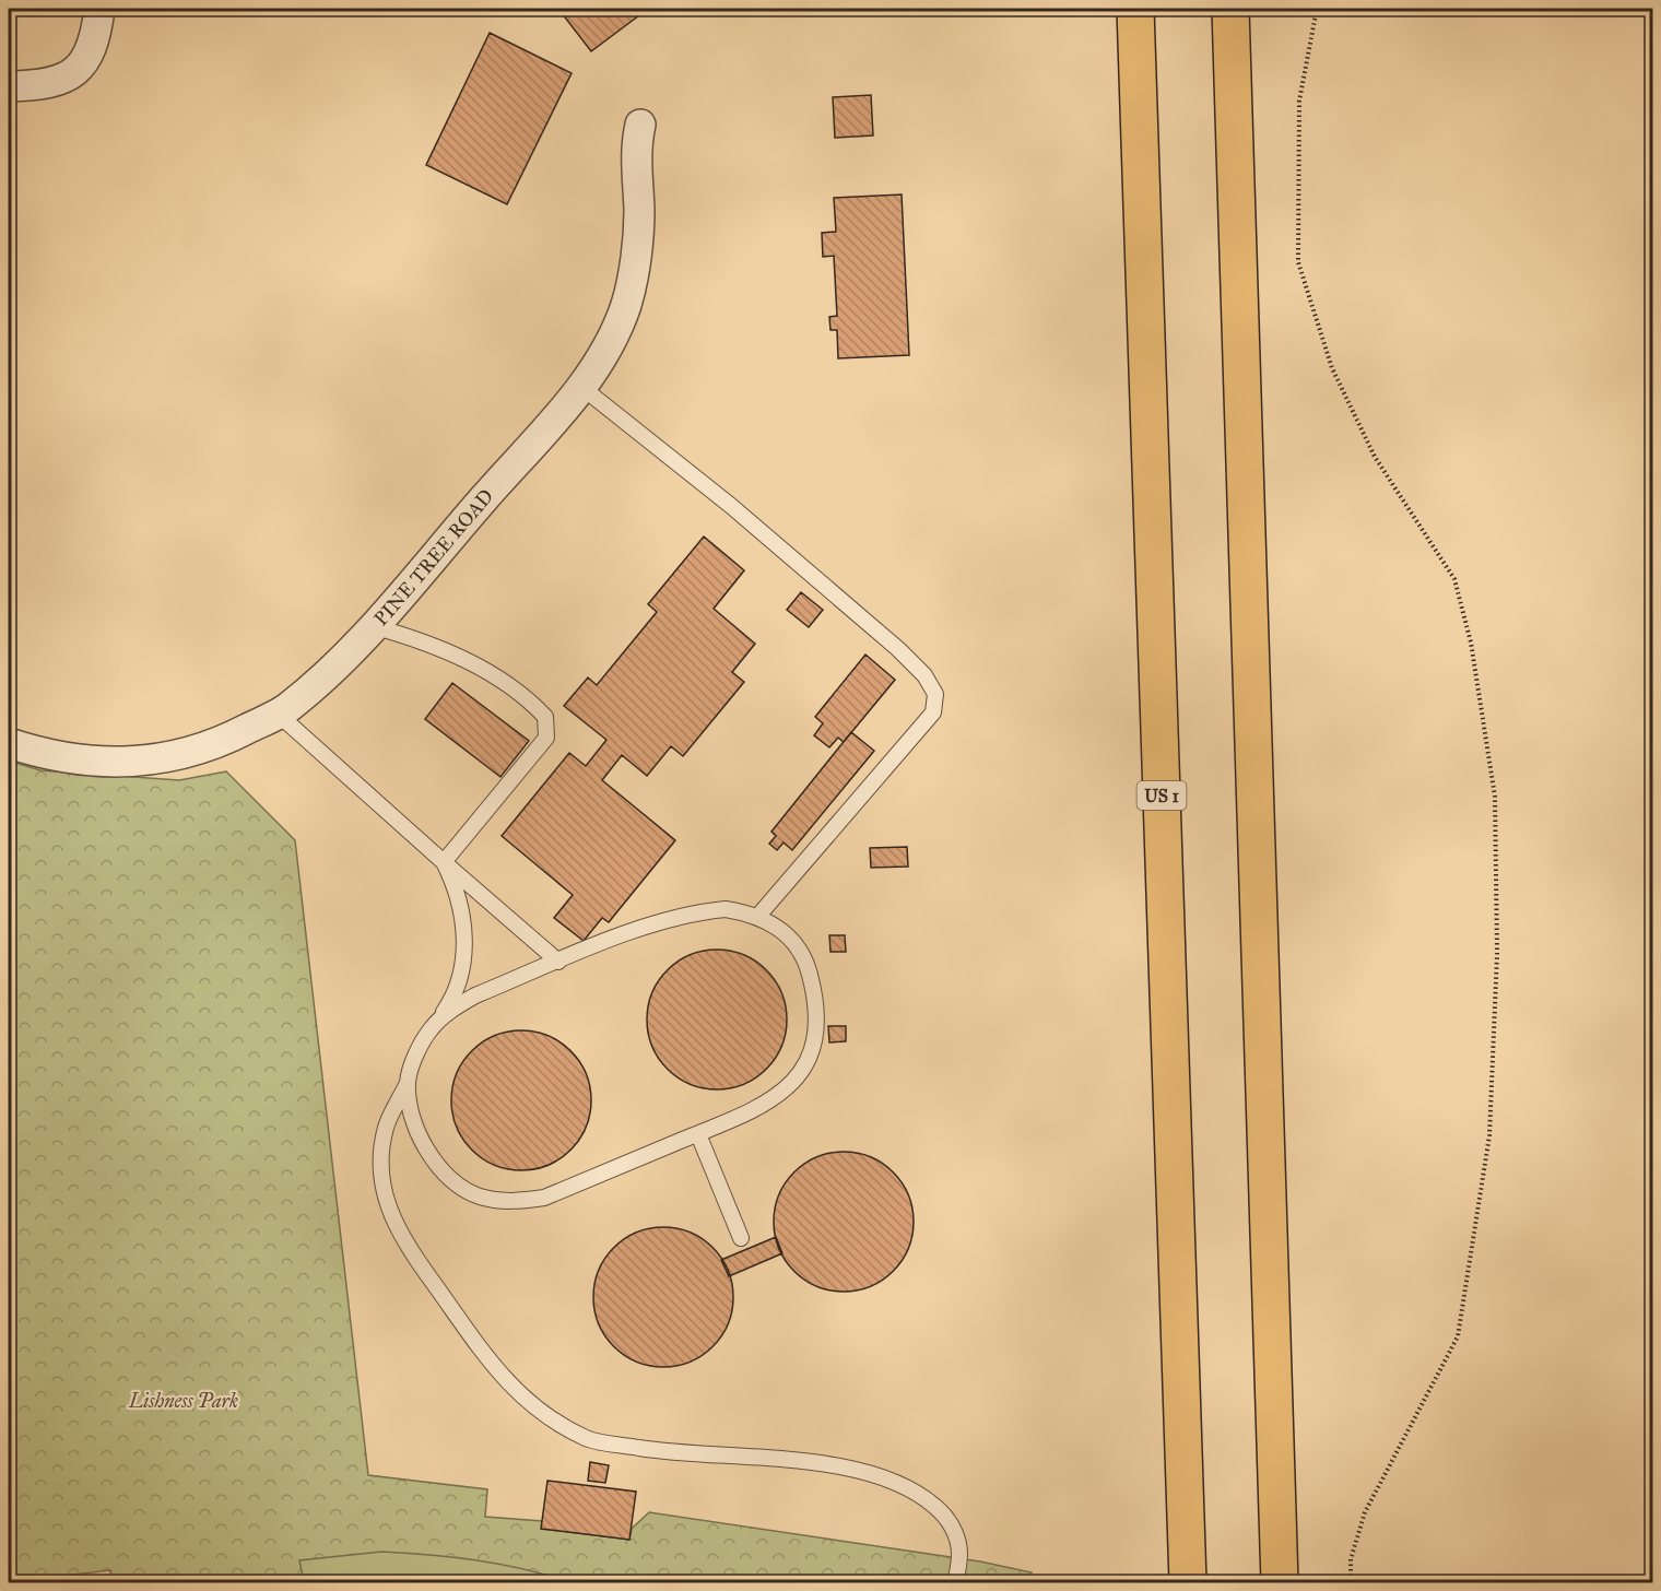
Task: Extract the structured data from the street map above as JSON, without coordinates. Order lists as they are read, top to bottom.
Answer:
{
  "streets": {
    "highway": ["US 1"],
    "street": ["PINE TREE ROAD"]
  },
  "parks": ["Lishness Park"]
}
